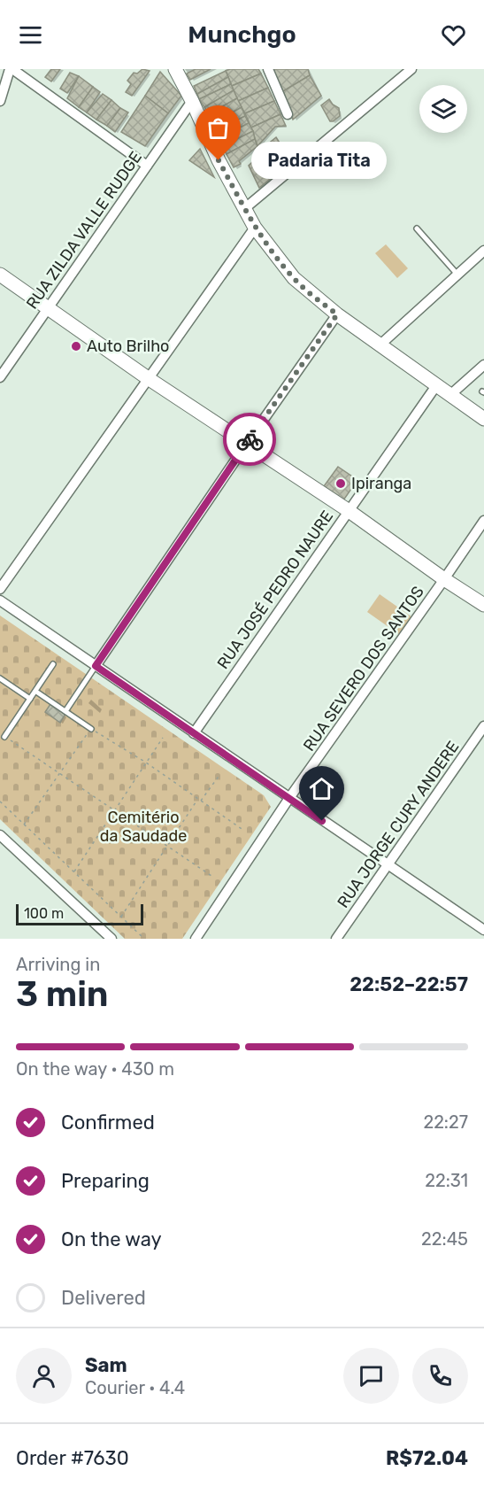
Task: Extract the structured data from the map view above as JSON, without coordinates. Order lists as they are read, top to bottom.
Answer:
{
  "streets": {
    "street": [
      "RUA ZILDA VALLE RUDGE",
      "RUA JOSÉ PEDRO NAURE",
      "RUA SEVERO DOS SANTOS",
      "RUA JORGE CURY ANDERE"
    ]
  },
  "parks": ["Cemitério da Saudade"],
  "places": ["Padaria Tita", "Auto Brilho", "Ipiranga"],
  "scale_bar": "100 m",
  "page": {
    "header": "Munchgo",
    "bubble": "Padaria Tita",
    "scale": "100 m",
    "heading": ["3 min", "Arriving in", "22:52–22:57"],
    "panel": [
      "Sam",
      "Courier · 4.4",
      "Order #7630",
      "R$72.04"
    ],
    "bar": "On the way · 430 m",
    "list": [
      ["Confirmed", "22:27"],
      ["Preparing", "22:31"],
      ["On the way", "22:45"],
      "Delivered"
    ]
  }
}
